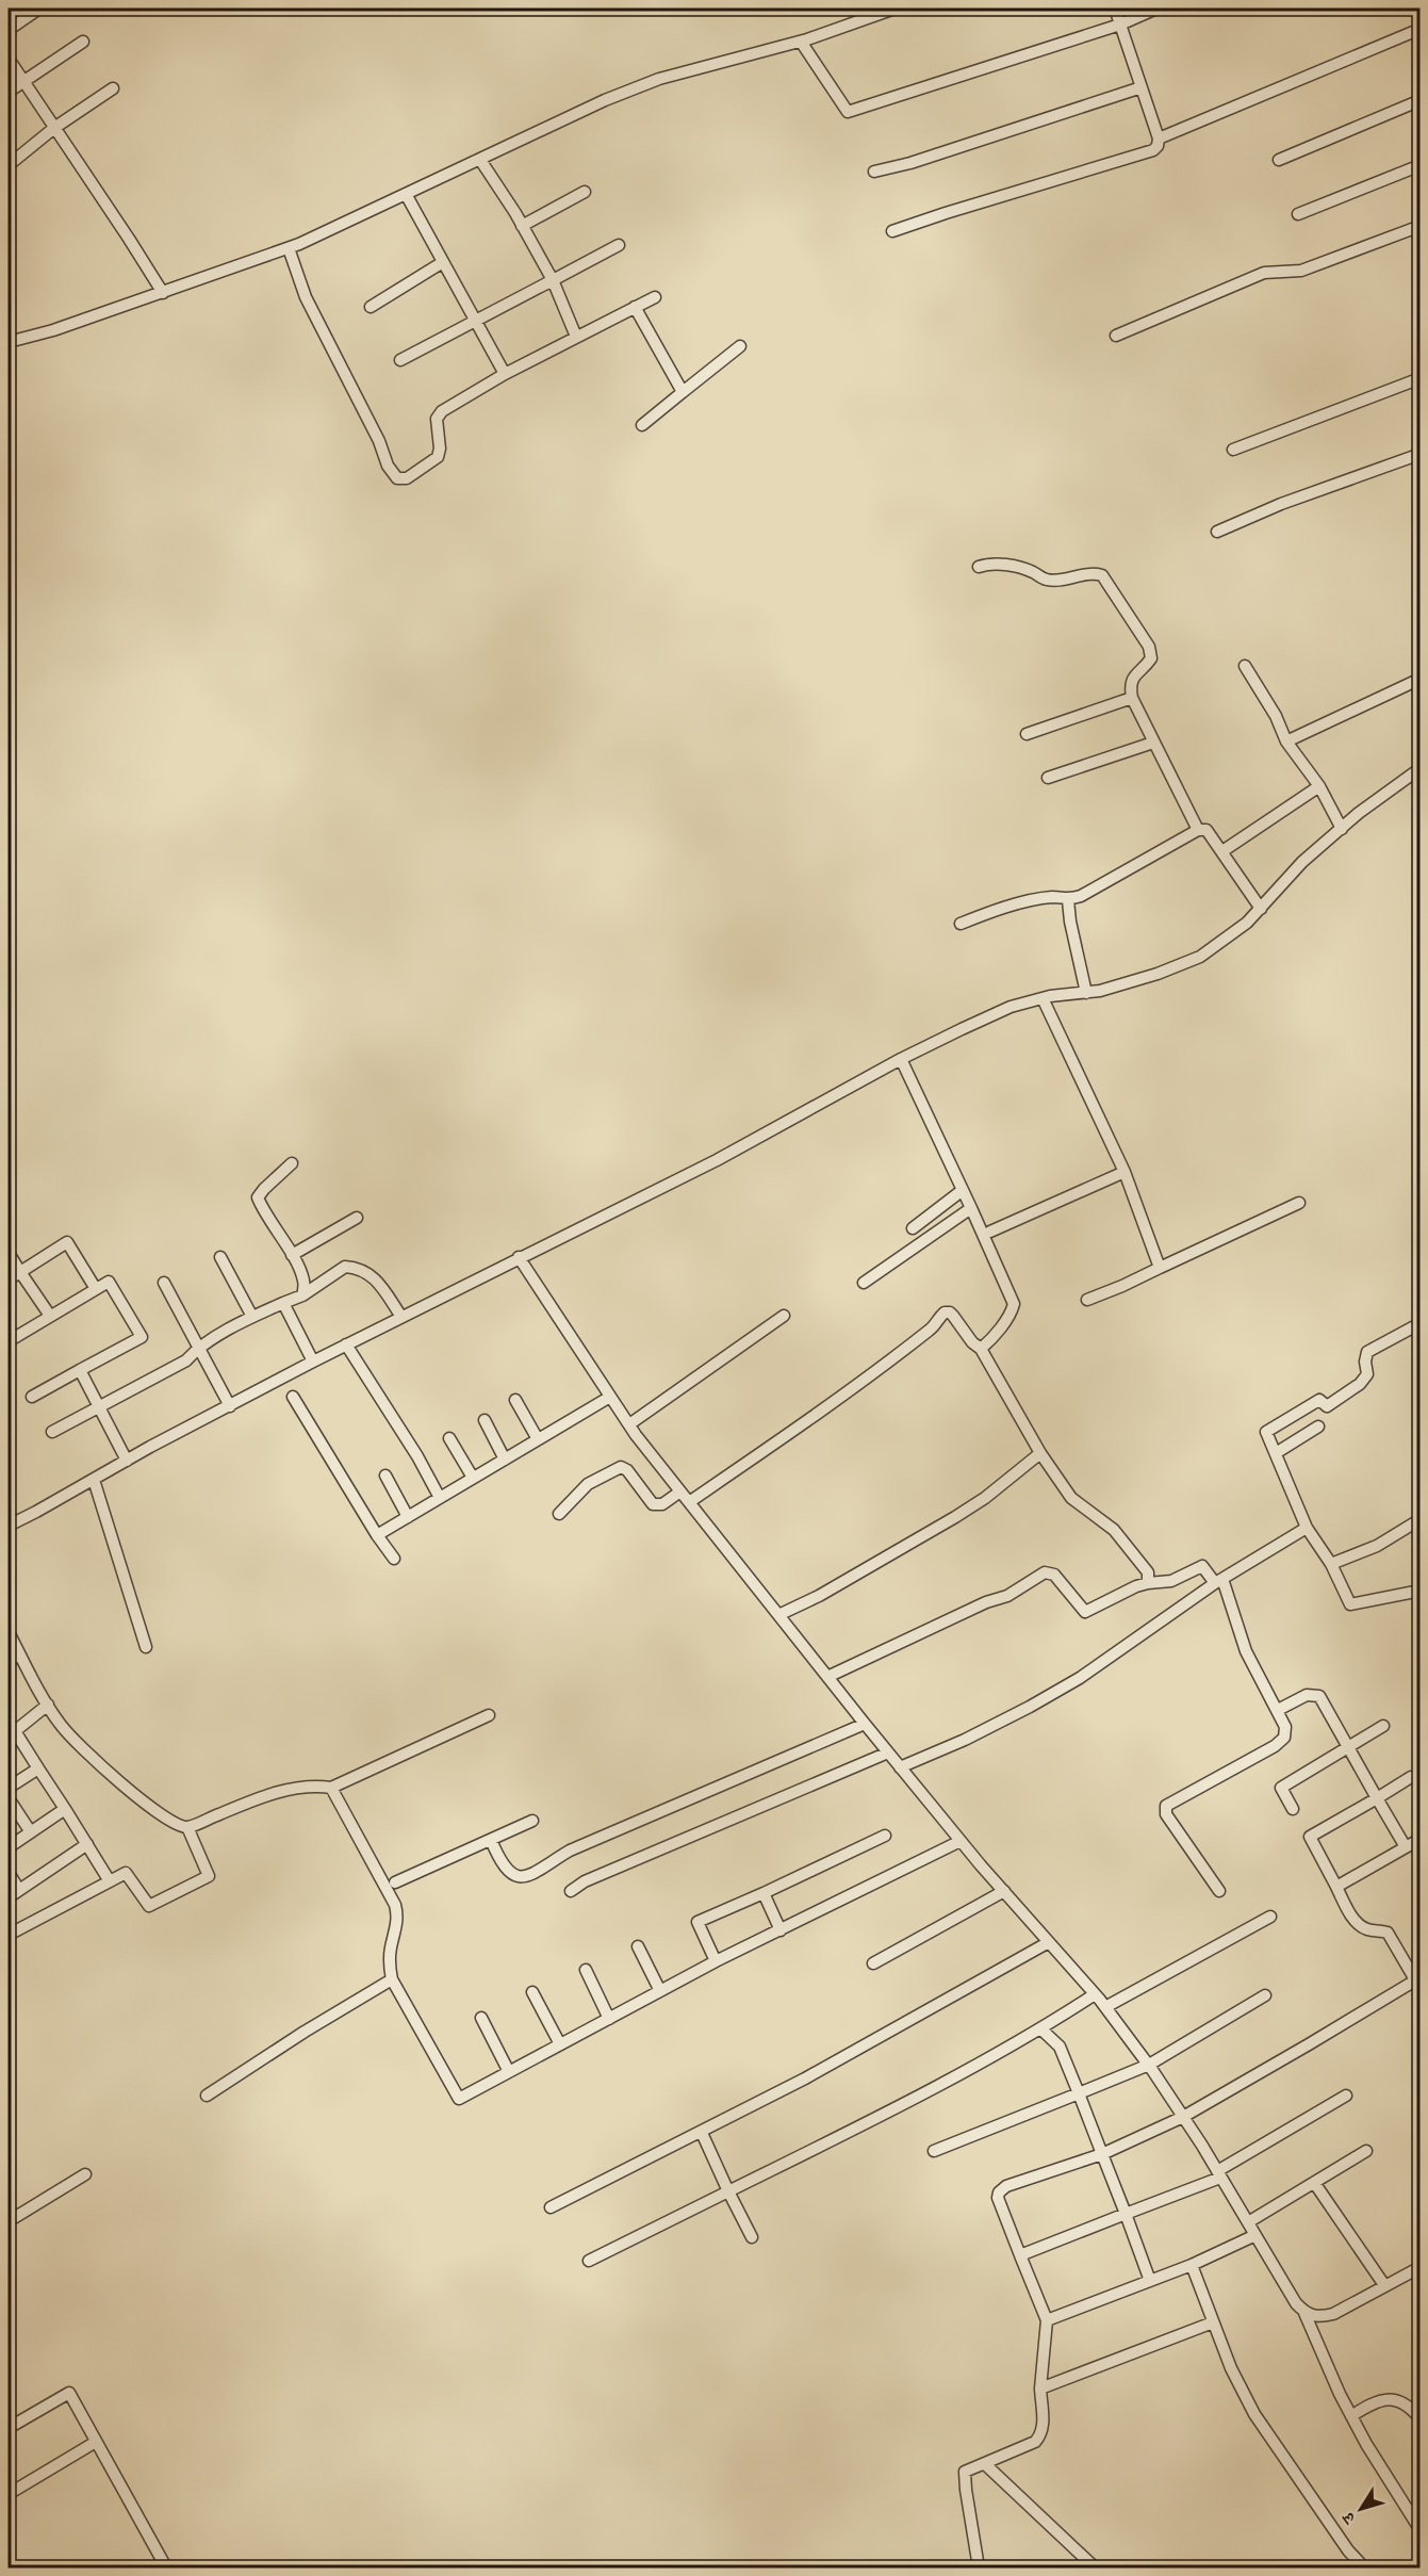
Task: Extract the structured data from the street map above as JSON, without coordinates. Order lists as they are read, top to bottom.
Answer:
{
  "north": "bottom left"
}
